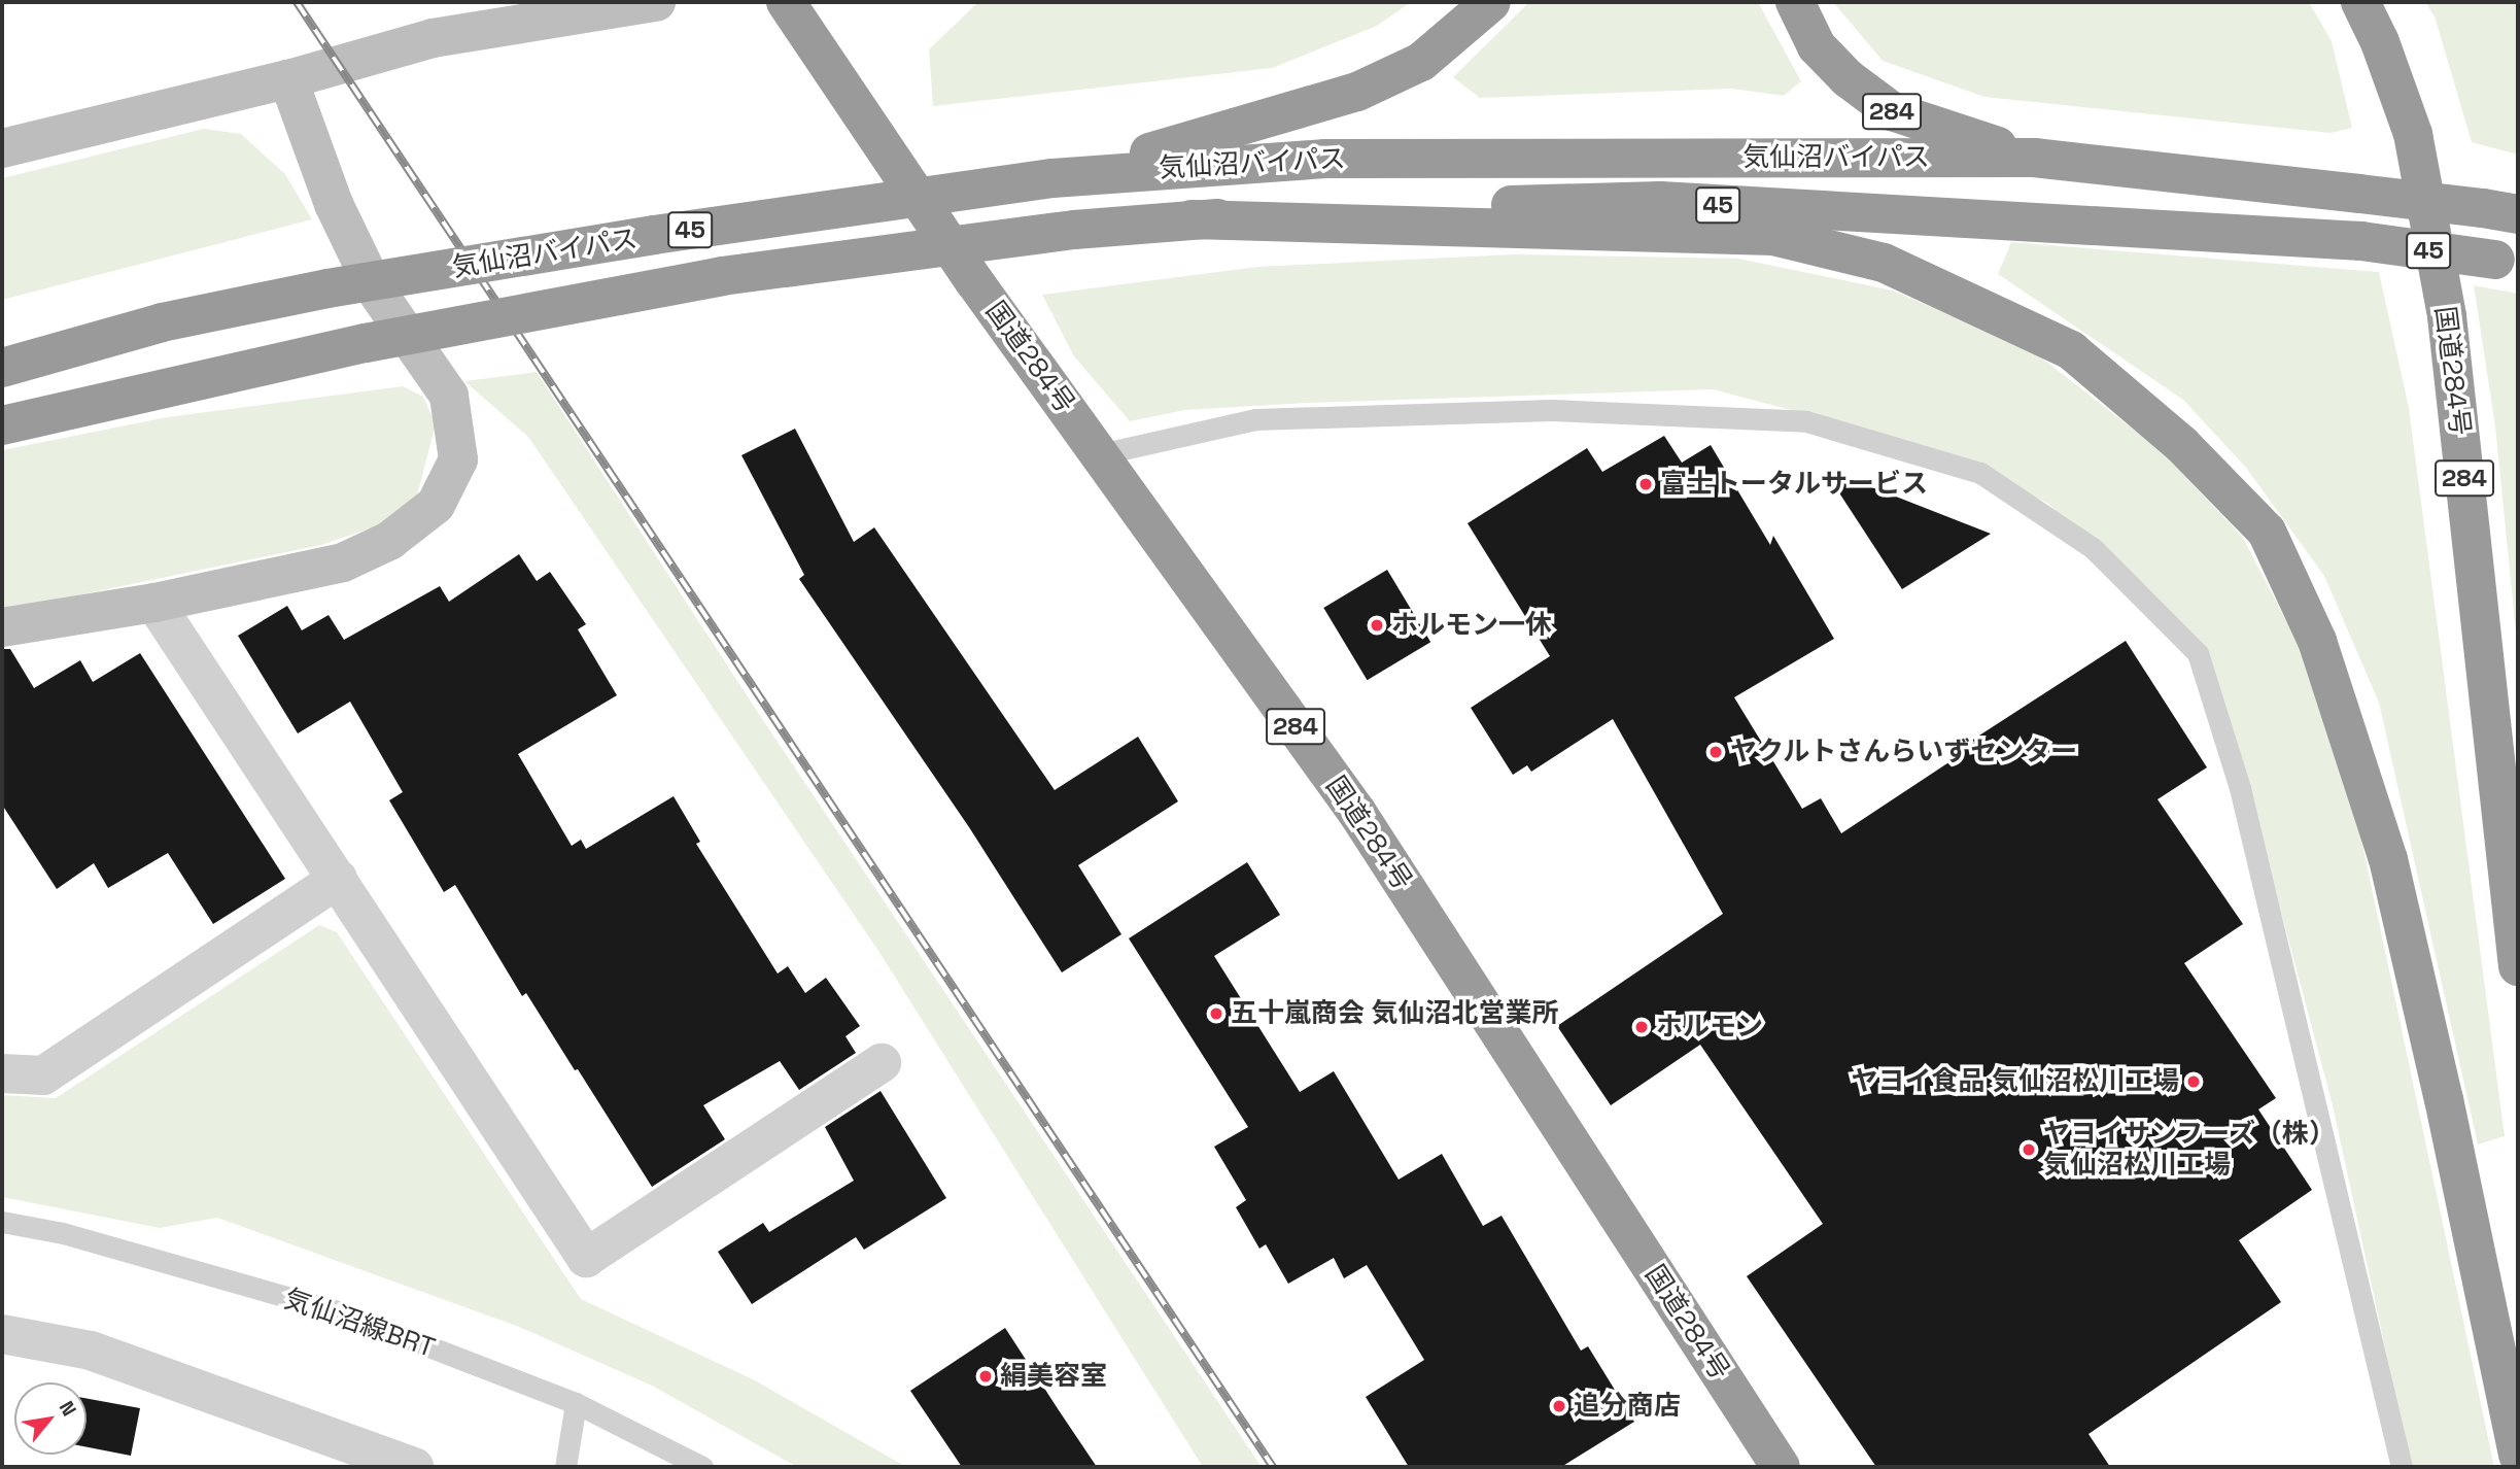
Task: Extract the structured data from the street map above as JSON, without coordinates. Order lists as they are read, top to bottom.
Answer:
{
  "streets": {
    "highway": [
      "284",
      "気仙沼バイパス",
      "45",
      "国道284号"
    ],
    "lane": ["気仙沼線BRT"]
  },
  "crossings": [
    ["284", "気仙沼バイパス"]
  ],
  "places": [
    "富士トータルサービス",
    "ホルモン一休",
    "ヤクルトさんらいずセンター",
    "五十嵐商会 気仙沼北営業所",
    "ホルモン",
    "ヤヨイ食品 気仙沼松川工場",
    "ヤヨイサンフーズ（株） 気仙沼松川工場",
    "絹美容室",
    "追分商店"
  ],
  "north": "top right"
}
